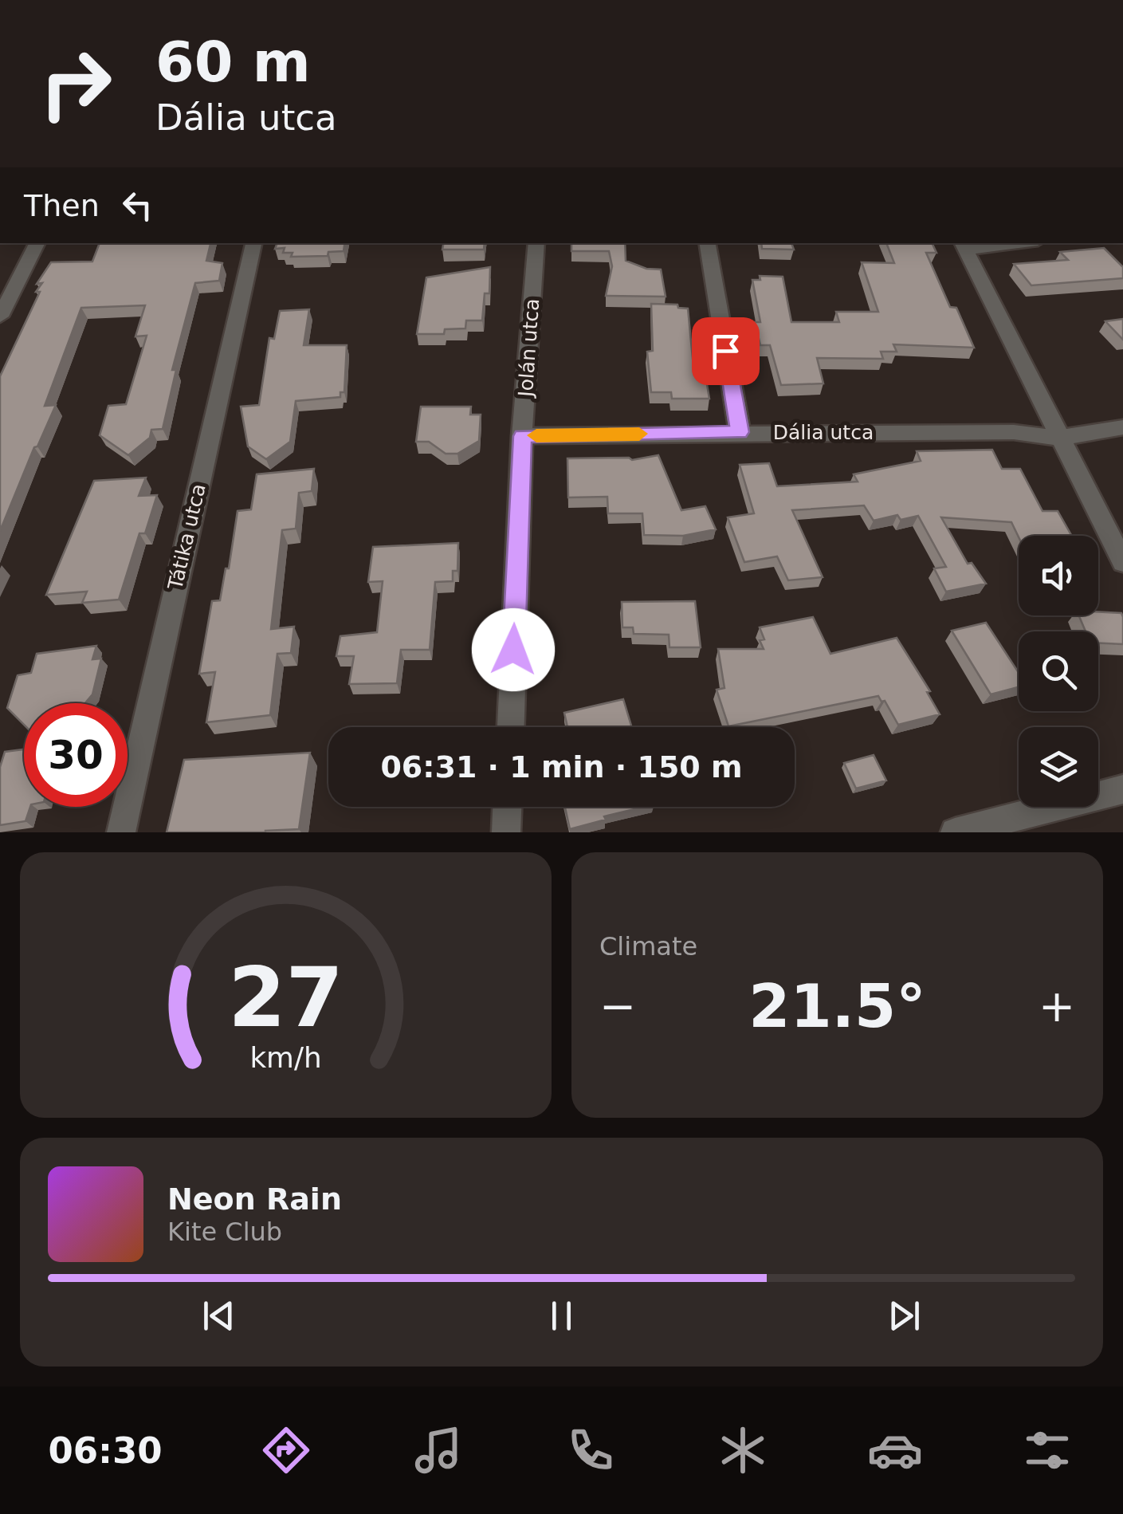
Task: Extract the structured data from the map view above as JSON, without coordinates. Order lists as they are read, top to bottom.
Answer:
{
  "streets": {
    "street": ["Jolán utca", "Dália utca", "Tátika utca"]
  },
  "crossings": [
    ["Jolán utca", "Dália utca"]
  ],
  "page": {
    "turn": ["60 m", "Dália utca"],
    "then": "Then",
    "limit": "30",
    "trip": "06:31 · 1 min · 150 m",
    "tile": "Climate",
    "heat": ["−", "21.5°", "+"],
    "song": ["Neon Rain", "Kite Club"],
    "tabs": "06:30",
    "gauge": ["27", "km/h"]
  }
}
